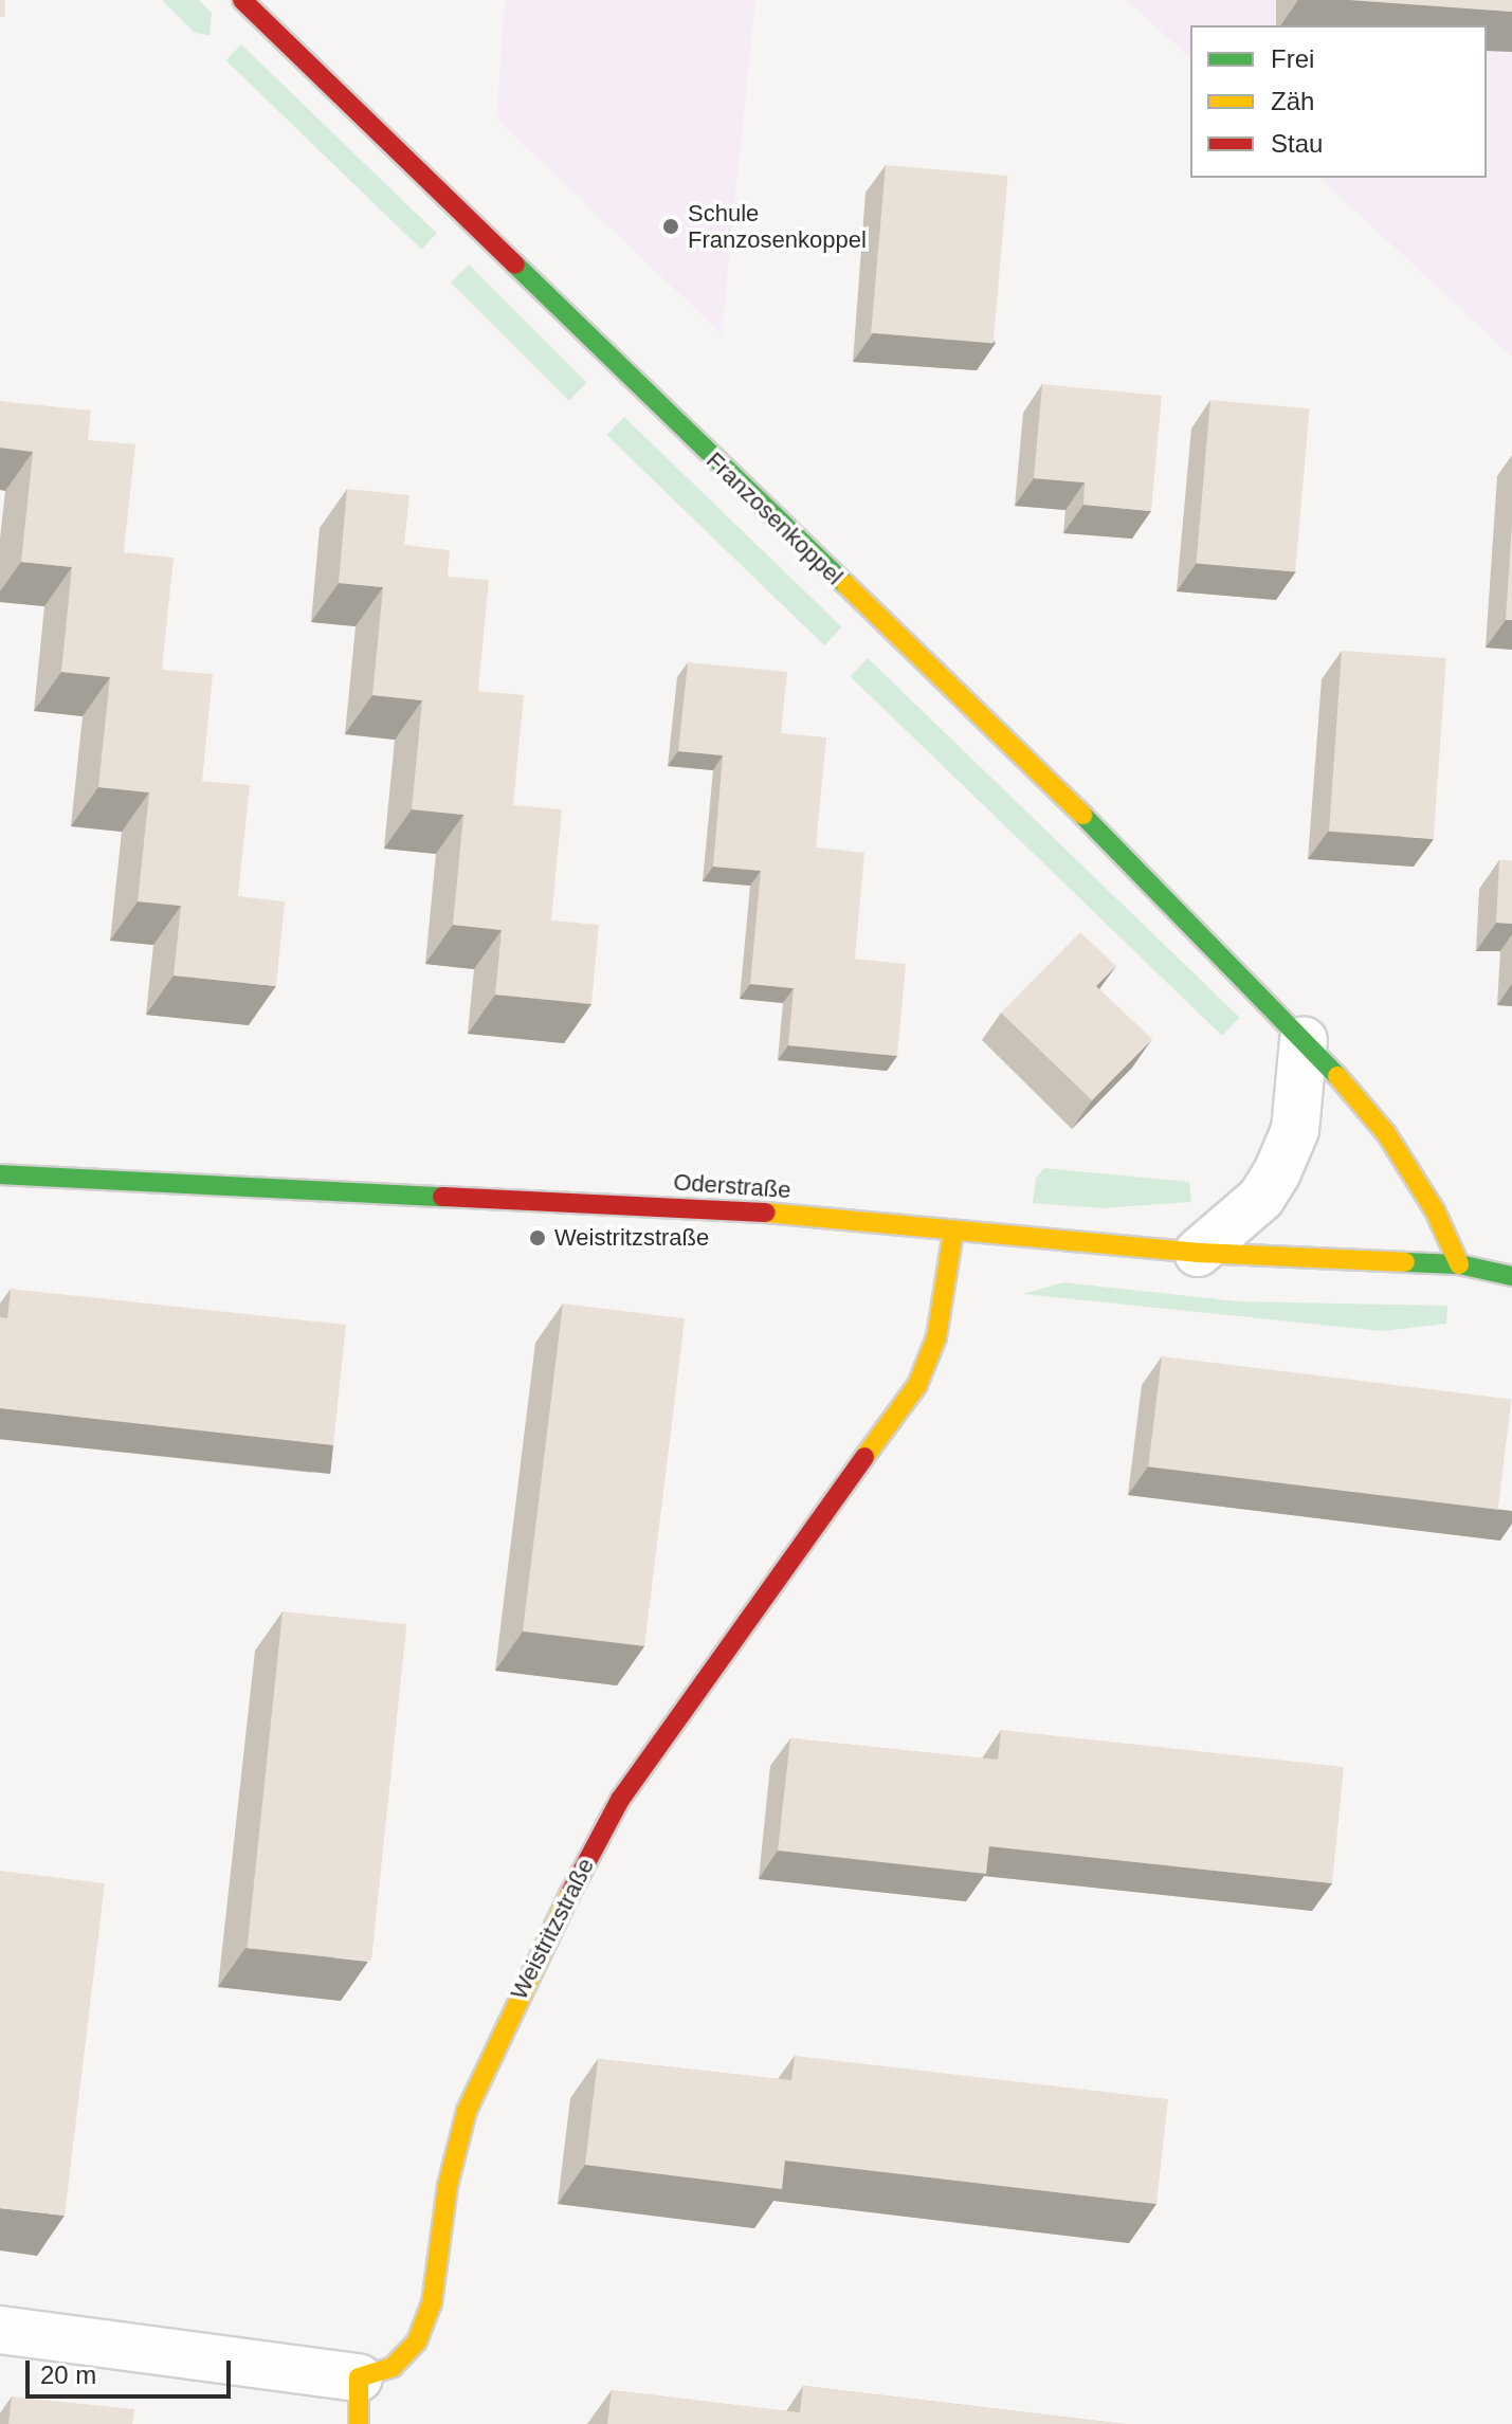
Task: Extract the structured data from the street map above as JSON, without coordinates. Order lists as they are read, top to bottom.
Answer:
{
  "streets": {
    "street": ["Franzosenkoppel", "Oderstraße", "Weistritzstraße"]
  },
  "crossings": [
    ["Franzosenkoppel", "Oderstraße"],
    ["Oderstraße", "Weistritzstraße"]
  ],
  "places": ["Schule Franzosenkoppel", "Weistritzstraße"],
  "legend": ["Frei", "Zäh", "Stau"],
  "scale_bar": "20 m"
}
